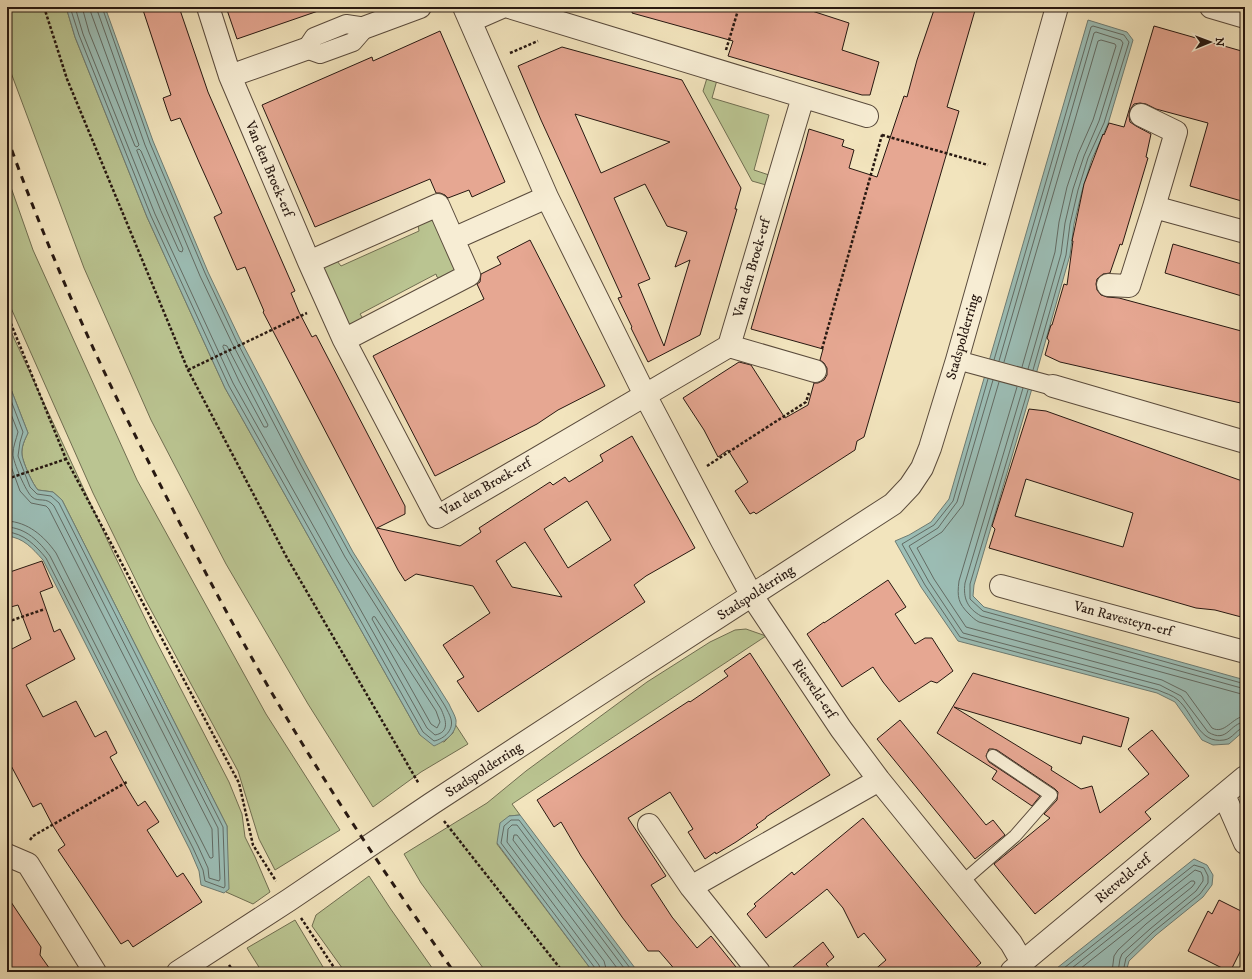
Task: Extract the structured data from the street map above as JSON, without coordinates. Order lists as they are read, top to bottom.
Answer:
{
  "streets": {
    "street": [
      "Van den Broek-erf",
      "Stadspolderring",
      "Van Ravesteyn-erf",
      "Rietveld-erf"
    ]
  },
  "crossings": [
    ["Stadspolderring", "Rietveld-erf"]
  ],
  "north": "right"
}
